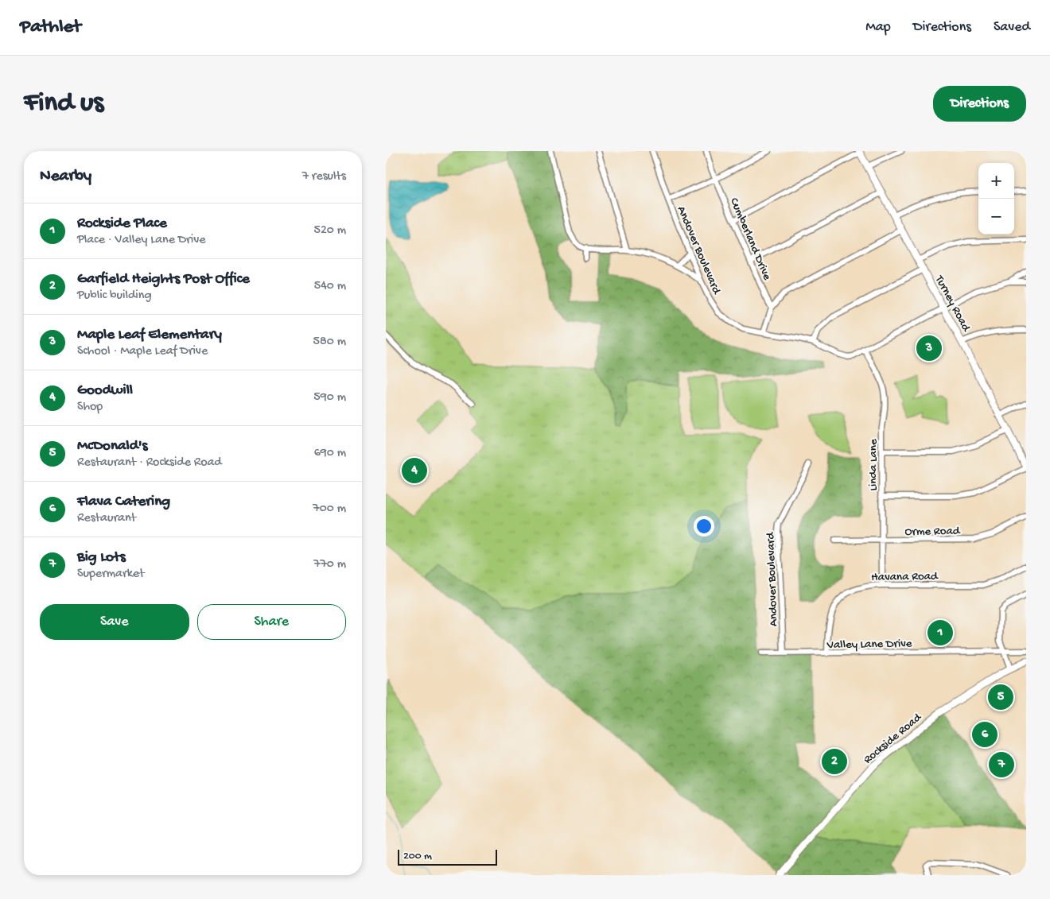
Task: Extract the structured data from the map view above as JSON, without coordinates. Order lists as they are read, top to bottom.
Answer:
{
  "streets": {
    "main road": ["Turney Road", "Rockside Road"],
    "street": [
      "Cumberland Drive",
      "Andover Boulevard",
      "Linda Lane",
      "Orme Road",
      "Havana Road",
      "Valley Lane Drive"
    ]
  },
  "crossings": [
    ["Andover Boulevard", "Linda Lane"],
    ["Andover Boulevard", "Valley Lane Drive"],
    ["Linda Lane", "Orme Road"],
    ["Linda Lane", "Havana Road"],
    ["Havana Road", "Valley Lane Drive"]
  ],
  "scale_bar": "200 m",
  "page": {
    "header": "Pathlet",
    "nav": ["Map", "Directions", "Saved"],
    "buttons": [
      "Directions",
      ["Save", "Share"]
    ],
    "title": "Find us",
    "heading": ["Nearby", "7 results"],
    "map_buttons": ["+", "−"],
    "list": [
      {
        "mark": "1",
        "name": "Rockside Place",
        "note": "Place · Valley Lane Drive",
        "value": "520 m"
      },
      {
        "mark": "2",
        "name": "Garfield Heights Post Office",
        "note": "Public building",
        "value": "540 m"
      },
      {
        "mark": "3",
        "name": "Maple Leaf Elementary",
        "note": "School · Maple Leaf Drive",
        "value": "580 m"
      },
      {
        "mark": "4",
        "name": "Goodwill",
        "note": "Shop",
        "value": "590 m"
      },
      {
        "mark": "5",
        "name": "McDonald's",
        "note": "Restaurant · Rockside Road",
        "value": "690 m"
      },
      {
        "mark": "6",
        "name": "Flava Catering",
        "note": "Restaurant",
        "value": "700 m"
      },
      {
        "mark": "7",
        "name": "Big Lots",
        "note": "Supermarket",
        "value": "770 m"
      }
    ],
    "pins": [
      "3",
      "4",
      "1",
      "5",
      "6",
      "2",
      "7"
    ],
    "scale": "200 m"
  }
}
